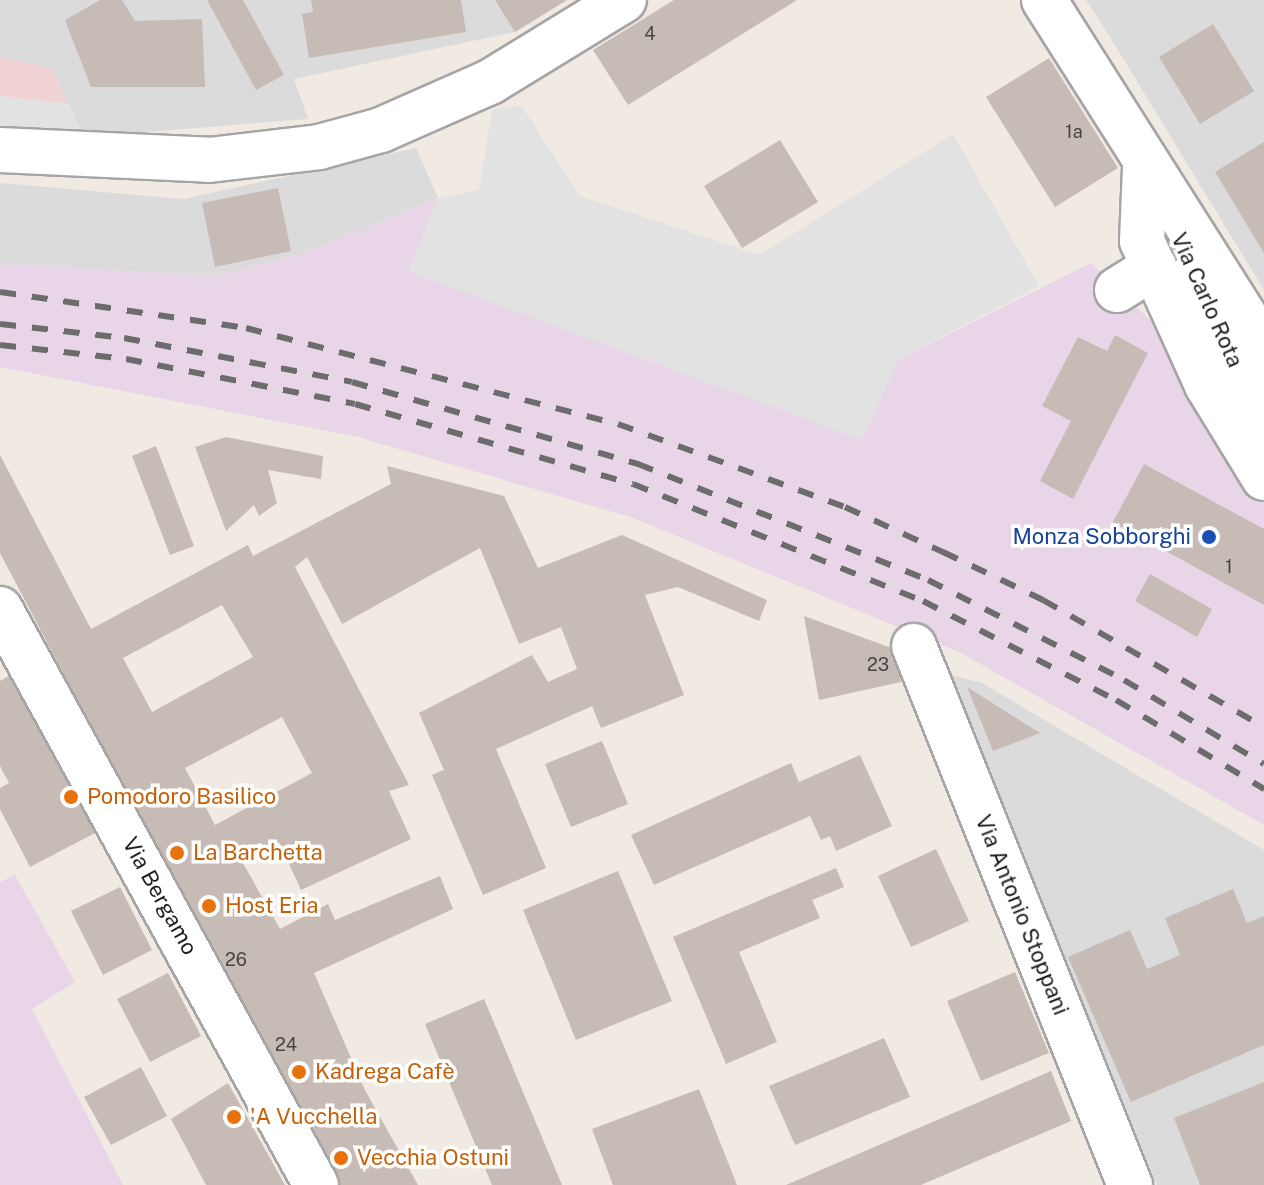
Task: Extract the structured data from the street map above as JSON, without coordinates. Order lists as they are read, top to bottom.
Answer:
{
  "streets": {
    "street": ["Via Carlo Rota", "Via Bergamo", "Via Antonio Stoppani"]
  },
  "places": [
    "Monza Sobborghi",
    "Pomodoro Basilico",
    "La Barchetta",
    "Host Eria",
    "Kadrega Cafè",
    "'A Vucchella",
    "Vecchia Ostuni"
  ],
  "house_numbers": [
    "4",
    "1a",
    "1",
    "23",
    "26",
    "24"
  ]
}
